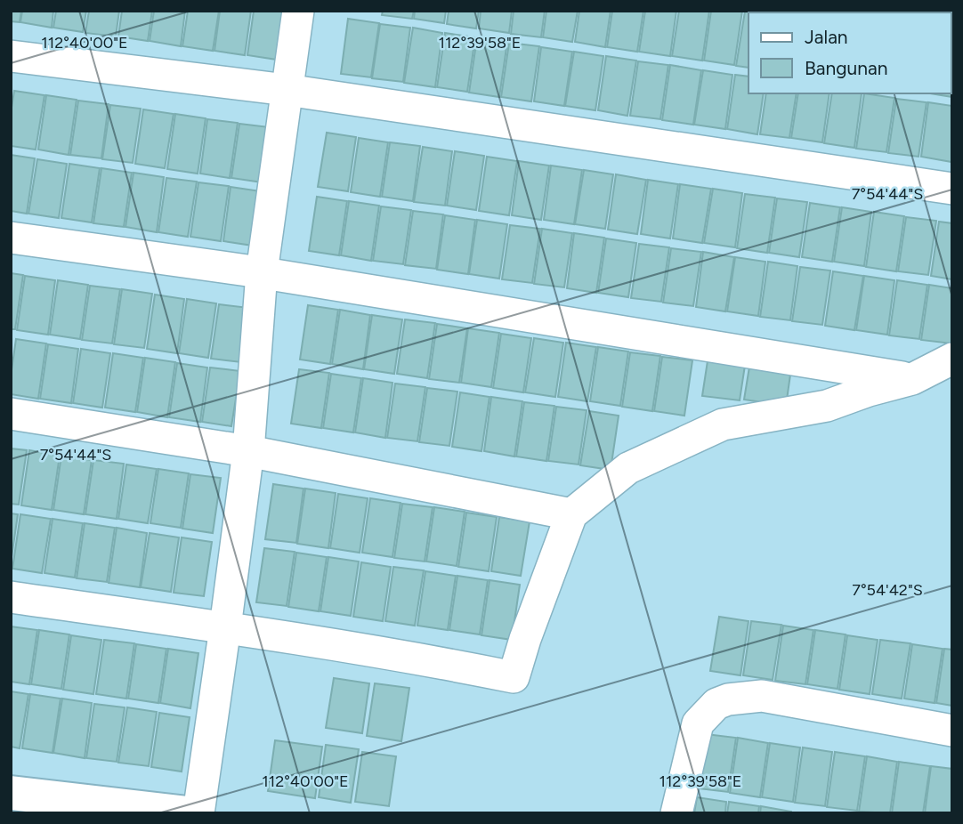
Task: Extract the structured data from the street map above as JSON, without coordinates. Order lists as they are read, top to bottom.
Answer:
{
  "legend": ["Jalan", "Bangunan"],
  "coordinates": [
    "112°40'00\"E",
    "112°39'58\"E",
    "7°54'44\"S",
    "7°54'42\"S"
  ]
}
